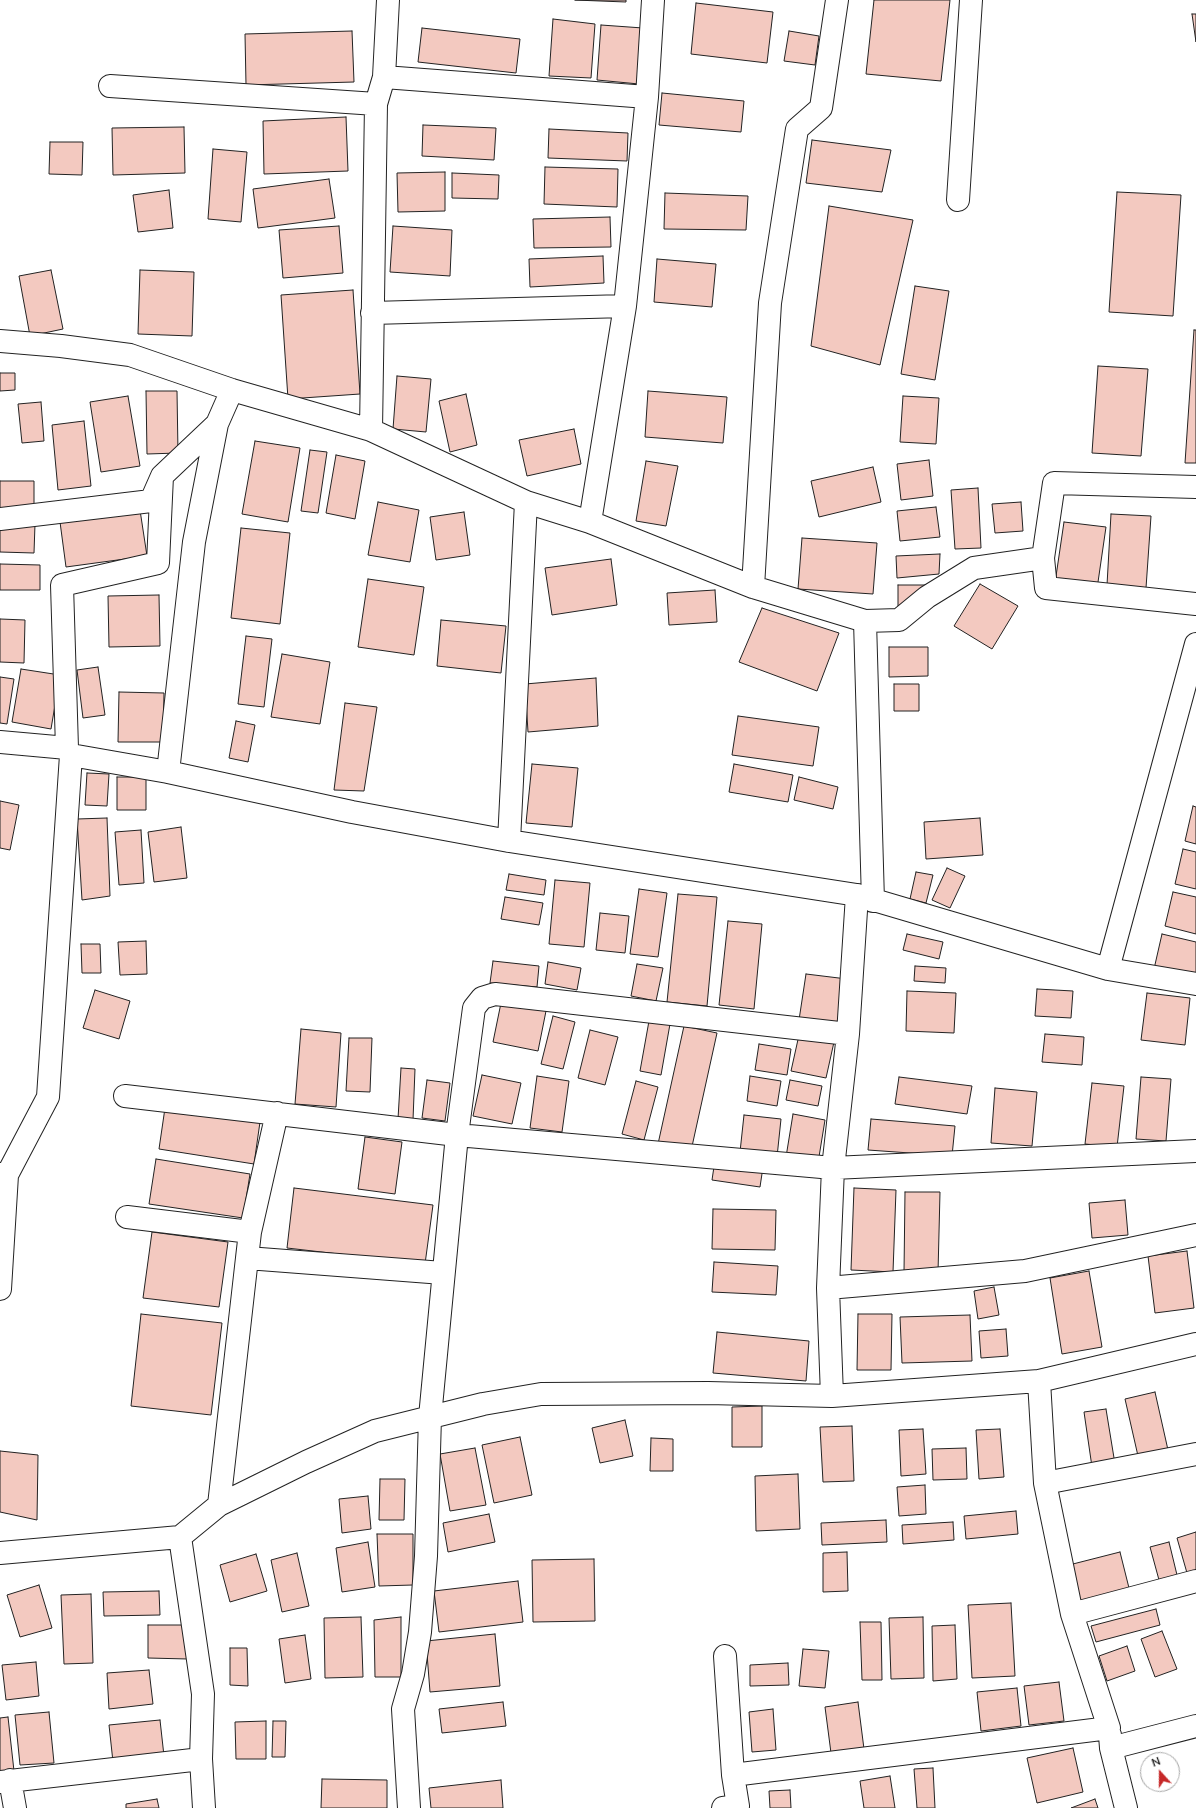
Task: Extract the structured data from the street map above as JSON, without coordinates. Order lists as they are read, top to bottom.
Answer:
{
  "north": "top"
}
